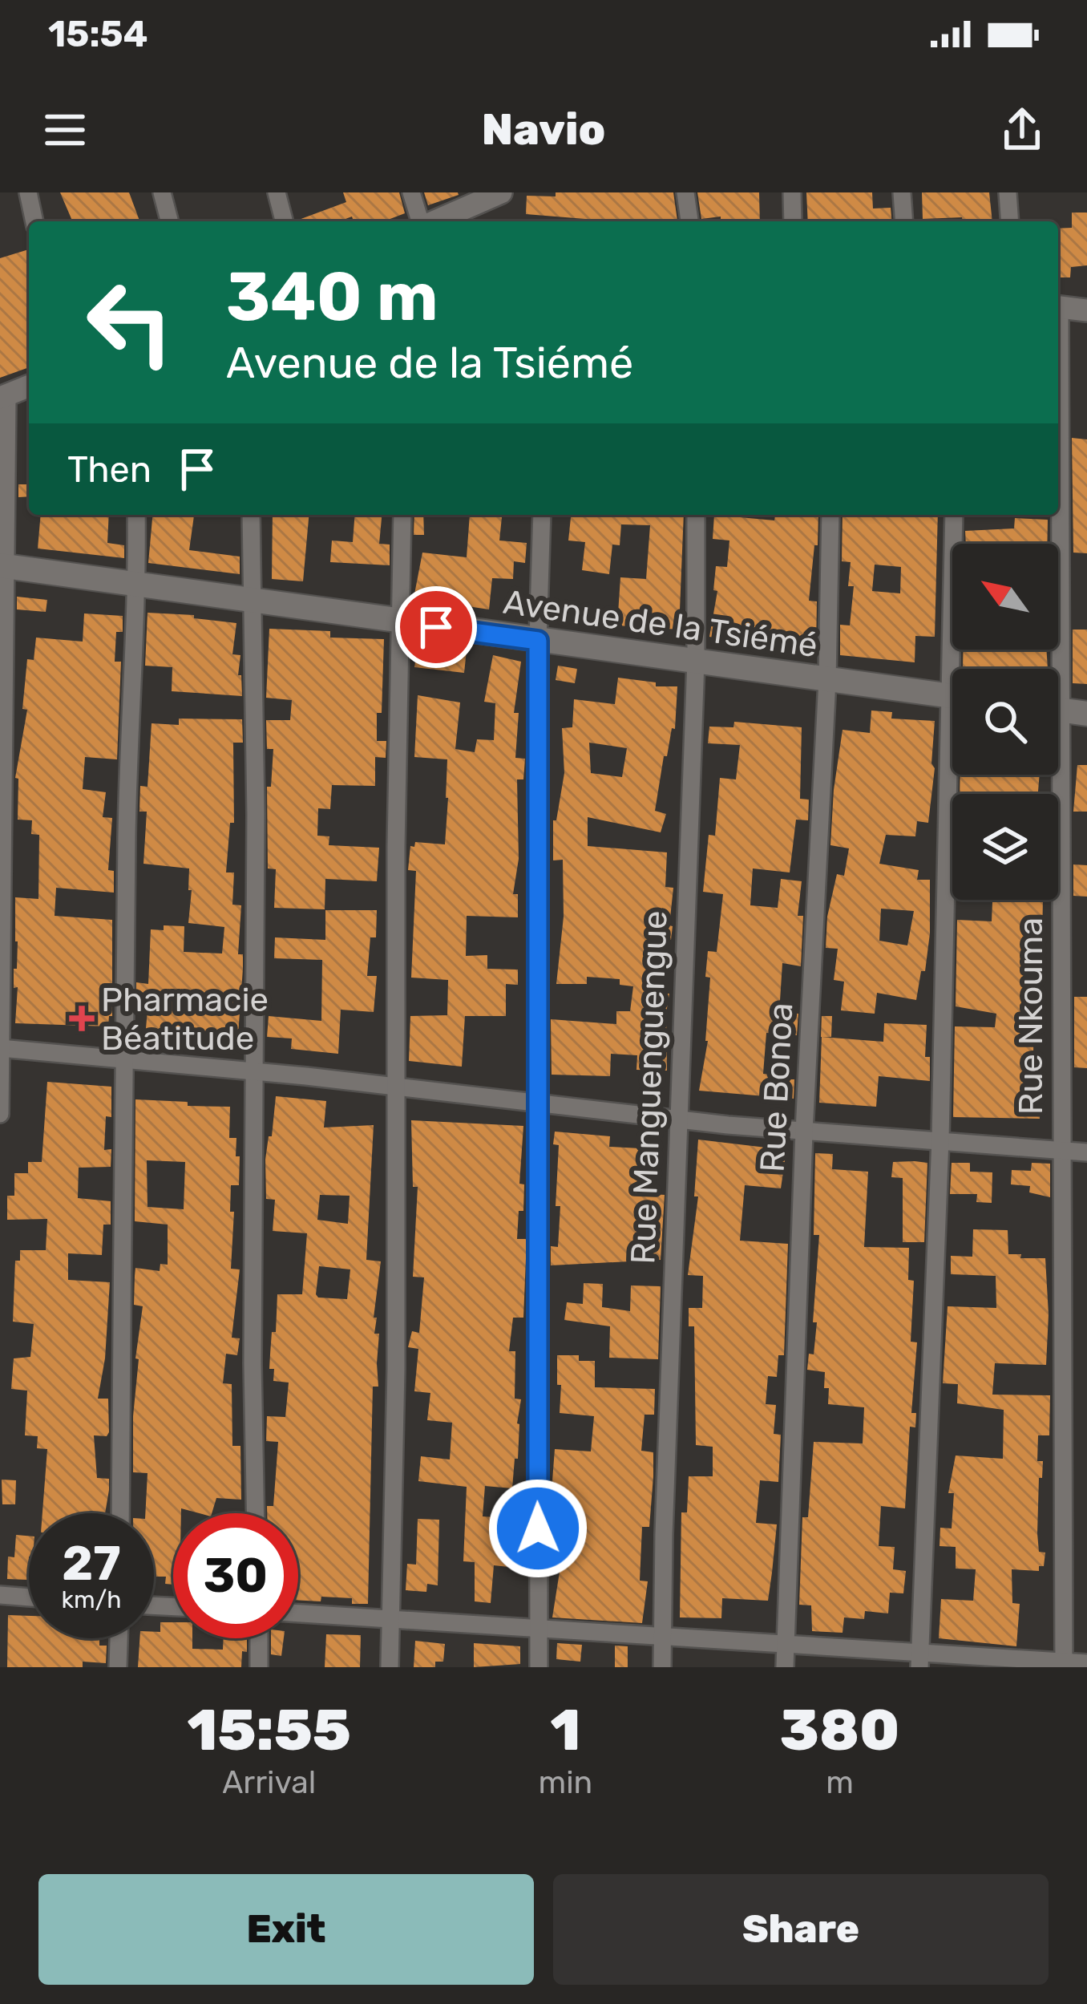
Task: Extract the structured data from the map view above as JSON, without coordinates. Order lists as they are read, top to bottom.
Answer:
{
  "streets": {
    "main road": ["Avenue de la Tsiémé"],
    "street": ["Rue Nkouma", "Rue Manguenguengue", "Rue Bonoa"]
  },
  "crossings": [
    ["Avenue de la Tsiémé", "Rue Manguenguengue"],
    ["Avenue de la Tsiémé", "Rue Bonoa"]
  ],
  "places": {
    "health": ["Pharmacie Béatitude"]
  },
  "north": "top left",
  "page": {
    "status": "15:54",
    "header": "Navio",
    "turn": ["340 m", "Avenue de la Tsiémé"],
    "then": "Then",
    "speed": "27 km/h",
    "limit": "30",
    "eta": [
      "15:55",
      "Arrival",
      "1",
      "min",
      "380",
      "m"
    ],
    "buttons": ["Exit", "Share"]
  }
}
